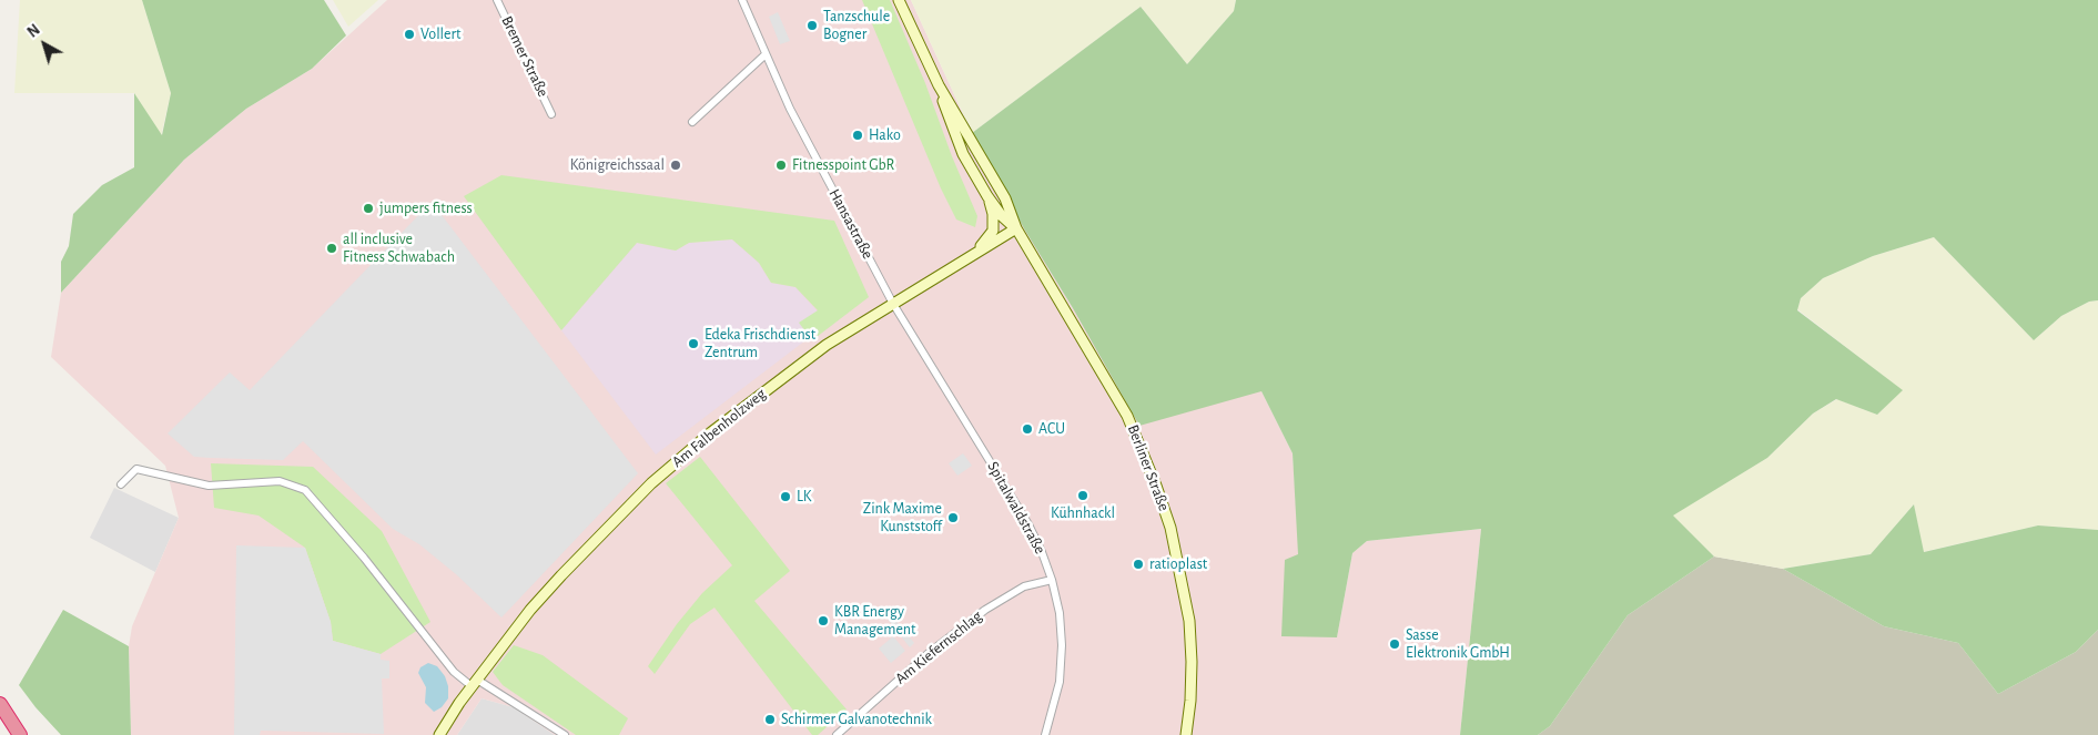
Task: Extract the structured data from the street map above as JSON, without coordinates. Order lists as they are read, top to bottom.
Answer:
{
  "streets": {
    "main road": ["Am Falbenholzweg", "Berliner Straße"],
    "street": [
      "Bremer Straße",
      "Hansastraße",
      "Spitalwaldstraße",
      "Am Kiefernschlag"
    ]
  },
  "crossings": [
    ["Hansastraße", "Am Falbenholzweg"],
    ["Hansastraße", "Spitalwaldstraße"],
    ["Am Falbenholzweg", "Berliner Straße"],
    ["Am Falbenholzweg", "Spitalwaldstraße"],
    ["Spitalwaldstraße", "Am Kiefernschlag"]
  ],
  "places": [
    "Tanzschule Bogner",
    "Vollert",
    "Hako",
    "Königreichssaal",
    "Fitnesspoint GbR",
    "jumpers fitness",
    "all inclusive Fitness Schwabach",
    "Edeka Frischdienst Zentrum",
    "ACU",
    "Kühnhackl",
    "LK",
    "Zink Maxime Kunststoff",
    "ratioplast",
    "KBR Energy Management",
    "Sasse Elektronik GmbH",
    "Schirmer Galvanotechnik"
  ],
  "north": "top left"
}
